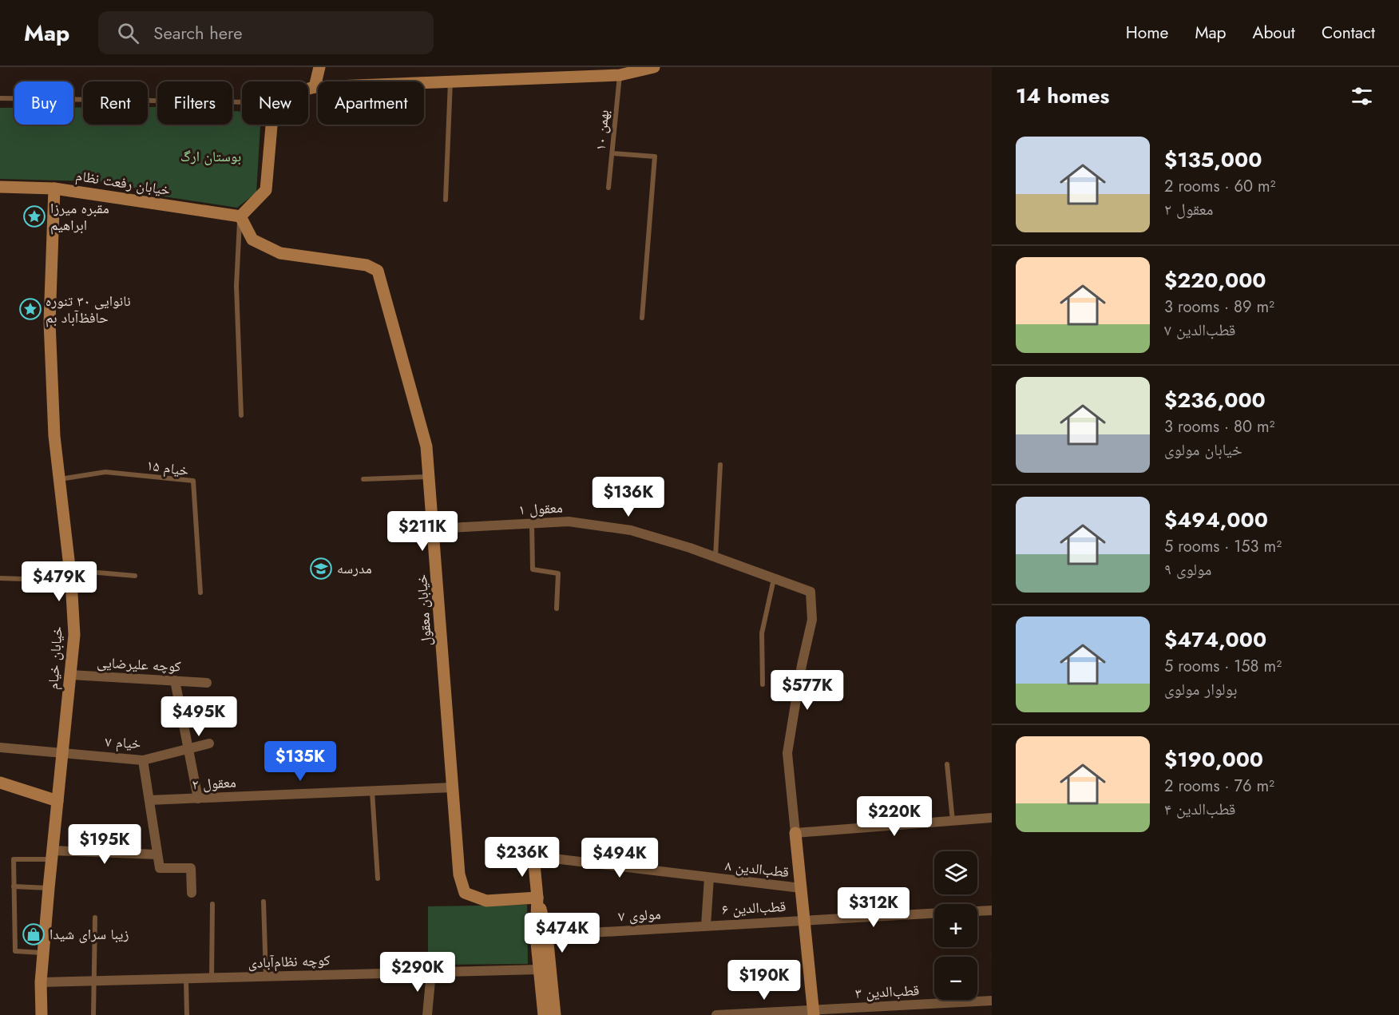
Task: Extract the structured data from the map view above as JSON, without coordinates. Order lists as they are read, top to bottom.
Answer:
{
  "streets": {
    "street": [
      "خیابان رفعت نظام",
      "معقول ۱",
      "خیابان معقول",
      "خیابان خیام",
      "کوچه علیرضایی",
      "خیام ۷",
      "معقول ۲",
      "قطب‌الدین ۸",
      "قطب‌الدین ۶",
      "مولوی ۷",
      "کوچه نظام‌آبادی",
      "قطب‌الدین ۳"
    ],
    "lane": ["بهمن ۱۰", "خیام ۱۵"]
  },
  "crossings": [
    ["خیابان رفعت نظام", "خیابان معقول"],
    ["خیابان رفعت نظام", "خیابان خیام"],
    ["خیام ۱۵", "خیابان خیام"],
    ["معقول ۱", "خیابان معقول"],
    ["خیابان معقول", "معقول ۲"],
    ["خیابان خیام", "کوچه علیرضایی"],
    ["خیابان خیام", "خیام ۷"],
    ["خیابان خیام", "کوچه نظام‌آبادی"],
    ["قطب‌الدین ۶", "مولوی ۷"]
  ],
  "parks": ["بوستان ارگ"],
  "places": {
    "place": ["مقبره میرزا ابراهیم", "نانوایی ۳۰ تنوره حافظ‌آباد بم"],
    "school or university": ["مدرسه"],
    "shop": ["زیبا سرای شیدا"]
  },
  "page": {
    "header": "Map",
    "search": "Search here",
    "nav": [
      "Home",
      "Map",
      "About",
      "Contact"
    ],
    "heading": "14 homes",
    "chip": [
      "Buy",
      "Rent",
      "Filters",
      "New",
      "Apartment"
    ],
    "list": [
      {
        "name": "$135,000",
        "note": "2 rooms · 60 m² · معقول ۲"
      },
      {
        "name": "$220,000",
        "note": "3 rooms · 89 m² · قطب‌الدین ۷"
      },
      {
        "name": "$236,000",
        "note": "3 rooms · 80 m² · خیابان مولوی"
      },
      {
        "name": "$494,000",
        "note": "5 rooms · 153 m² · مولوی ۹"
      },
      {
        "name": "$474,000",
        "note": "5 rooms · 158 m² · بولوار مولوی"
      },
      {
        "name": "$190,000",
        "note": "2 rooms · 76 m² · قطب‌الدین ۴"
      }
    ],
    "price": [
      "$136K",
      "$211K",
      "$479K",
      "$577K",
      "$495K",
      "$135K",
      "$220K",
      "$195K",
      "$236K",
      "$494K",
      "$312K",
      "$474K",
      "$290K",
      "$190K"
    ],
    "map_buttons": ["+", "−"]
  }
}
